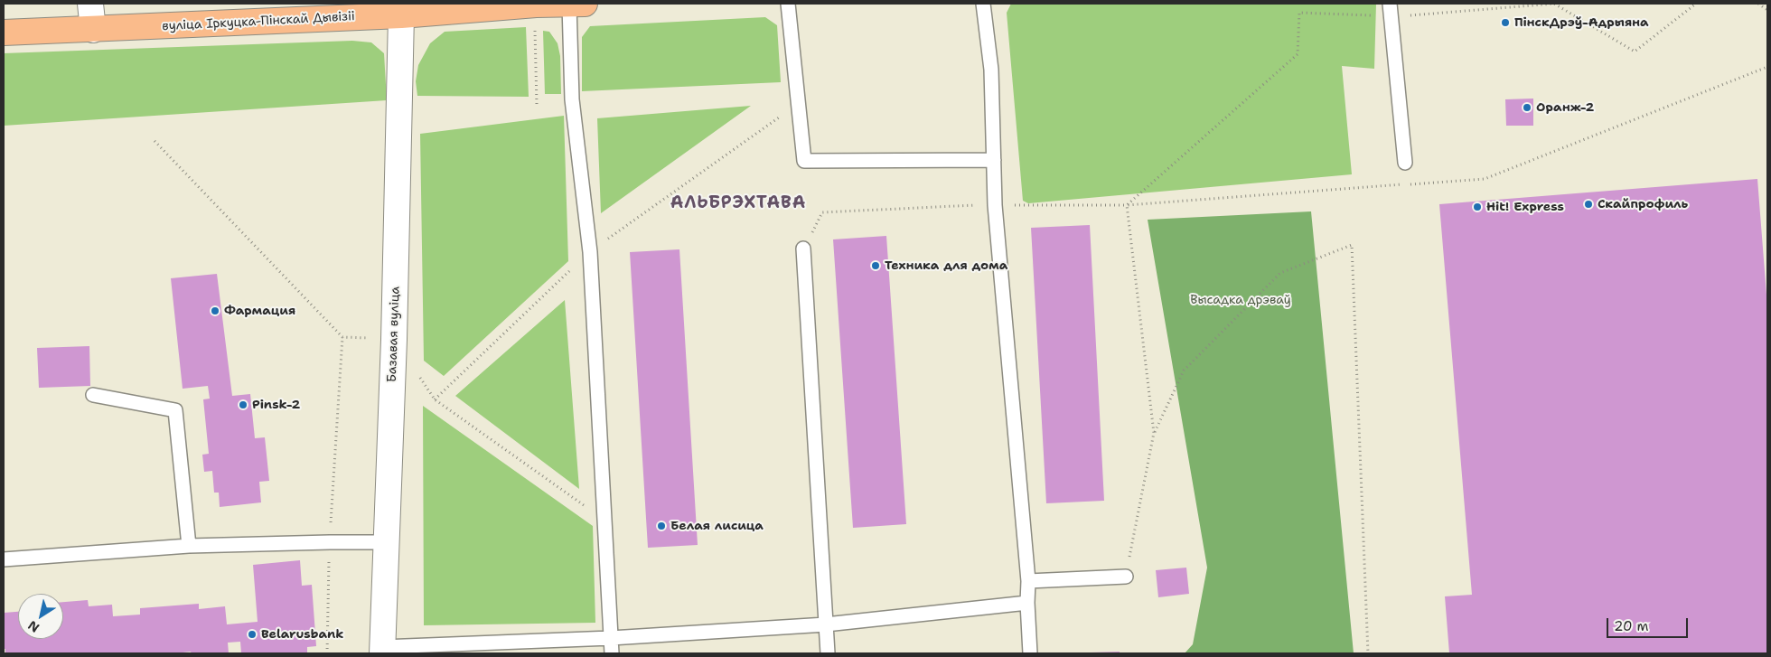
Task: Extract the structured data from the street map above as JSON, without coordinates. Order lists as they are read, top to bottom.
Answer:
{
  "streets": {
    "main road": ["вуліца Іркуцка-Пінскай Дывізіі"],
    "street": ["Базавая вуліца"]
  },
  "crossings": [
    ["вуліца Іркуцка-Пінскай Дывізіі", "Базавая вуліца"]
  ],
  "districts": ["АЛЬБРЭХТАВА"],
  "parks": ["Высадка дрэваў"],
  "places": [
    "ПінскДрэў-Адрыяна",
    "Оранж-2",
    "Скайпрофиль",
    "Hit! Express",
    "Техника для дома",
    "Фармация",
    "Pinsk-2",
    "Белая лисица",
    "Belarusbank"
  ],
  "scale_bar": "20 m",
  "north": "bottom left"
}
